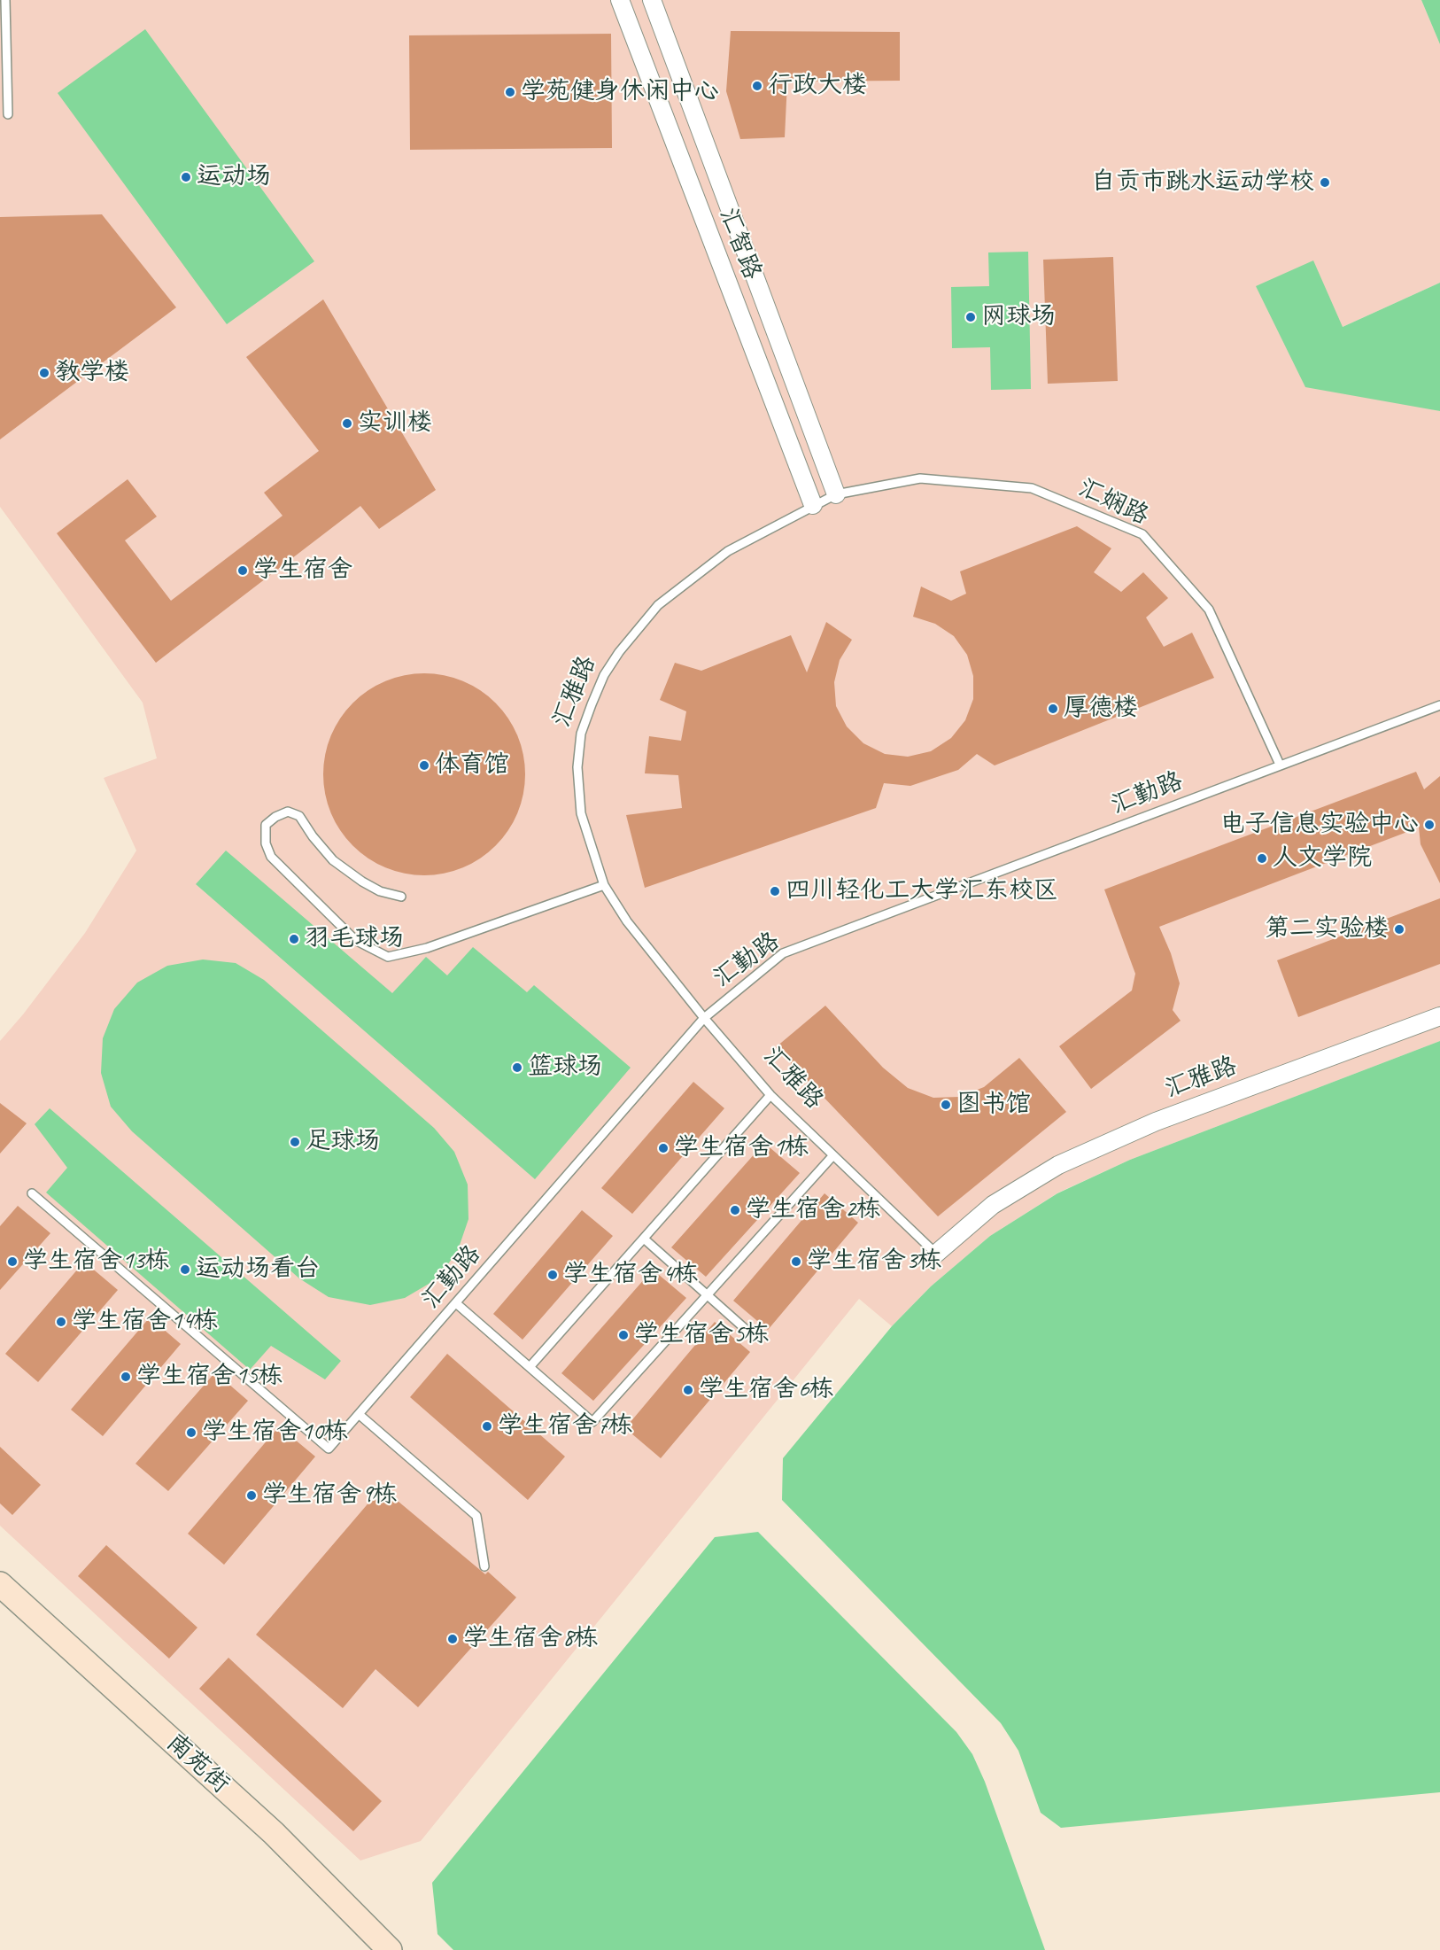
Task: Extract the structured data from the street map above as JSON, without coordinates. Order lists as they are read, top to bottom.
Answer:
{
  "streets": {
    "main road": ["南苑街"],
    "street": ["汇智路", "汇雅路"],
    "lane": ["汇娴路", "汇勤路"]
  },
  "crossings": [
    ["汇智路", "汇娴路"],
    ["汇智路", "汇雅路"],
    ["汇娴路", "汇雅路"],
    ["汇娴路", "汇勤路"],
    ["汇雅路", "汇勤路"]
  ],
  "places": [
    "行政大楼",
    "学苑健身休闲中心",
    "运动场",
    "自贡市跳水运动学校",
    "网球场",
    "教学楼",
    "实训楼",
    "学生宿舍",
    "厚德楼",
    "体育馆",
    "电子信息实验中心",
    "人文学院",
    "四川轻化工大学汇东校区",
    "第二实验楼",
    "羽毛球场",
    "篮球场",
    "图书馆",
    "足球场",
    "学生宿舍1栋",
    "学生宿舍2栋",
    "学生宿舍13栋",
    "学生宿舍3栋",
    "运动场看台",
    "学生宿舍4栋",
    "学生宿舍14栋",
    "学生宿舍5栋",
    "学生宿舍15栋",
    "学生宿舍6栋",
    "学生宿舍7栋",
    "学生宿舍10栋",
    "学生宿舍9栋",
    "学生宿舍8栋"
  ]
}
